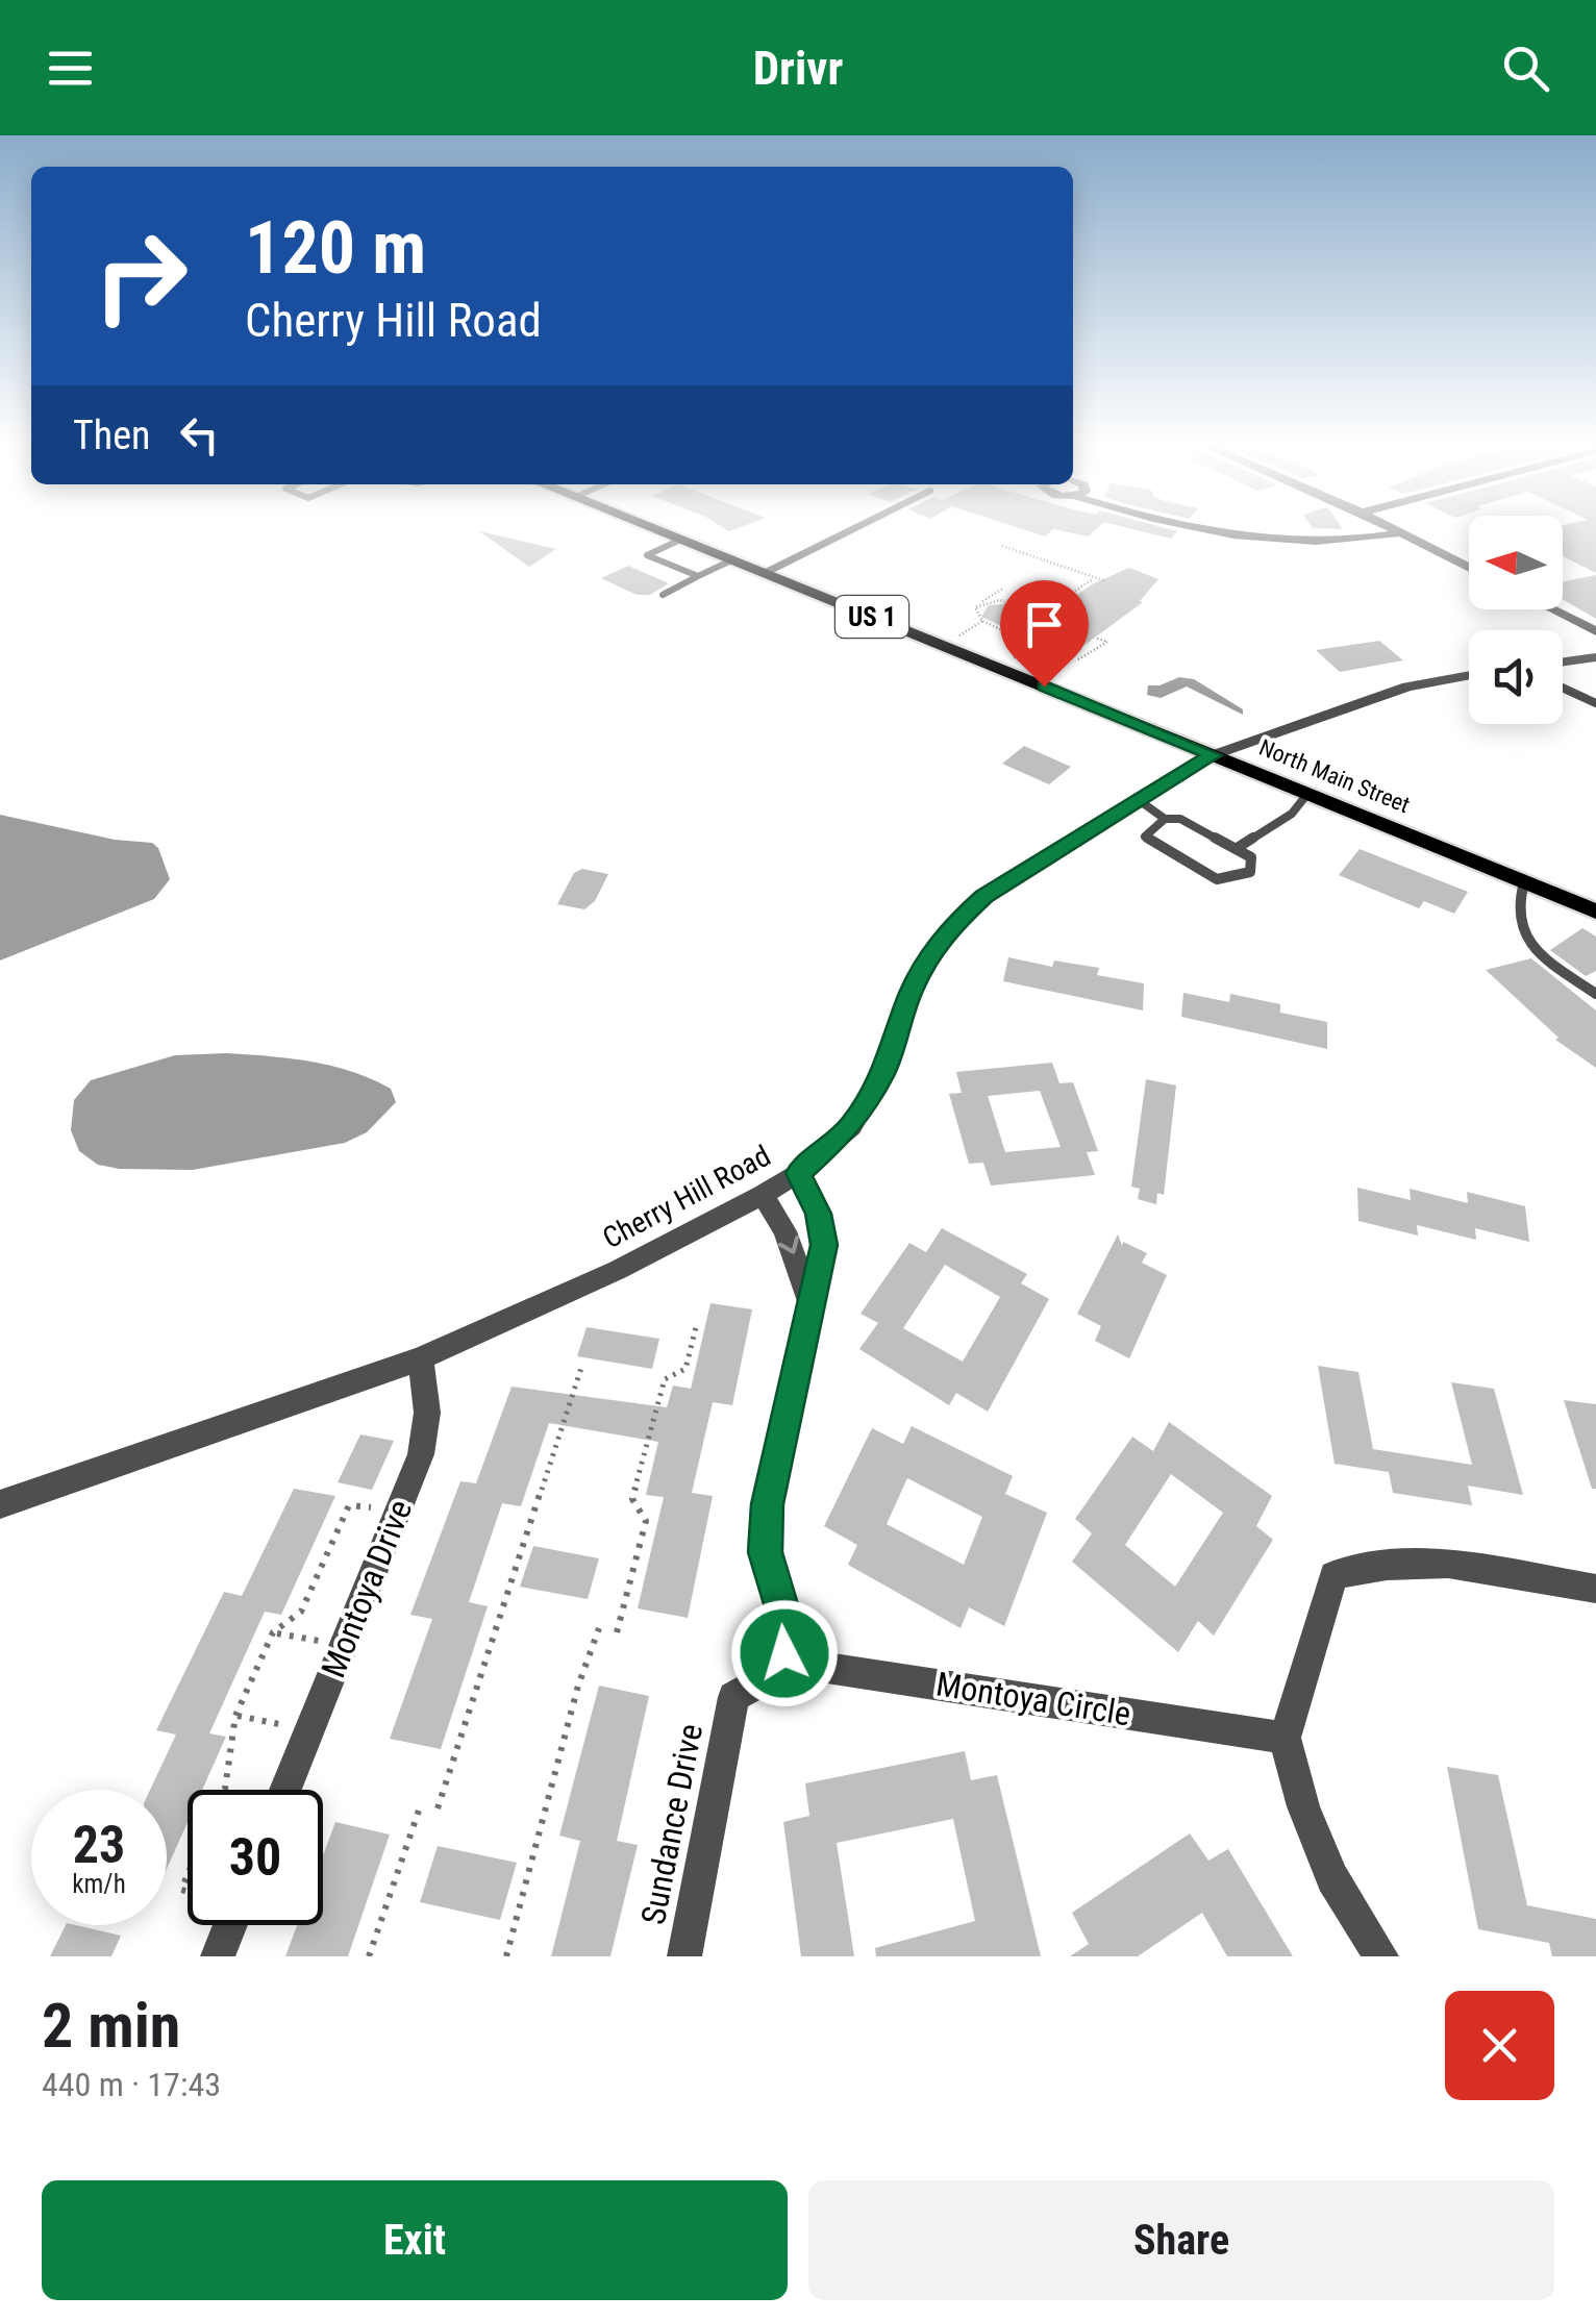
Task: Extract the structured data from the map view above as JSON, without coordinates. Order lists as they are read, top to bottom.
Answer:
{
  "streets": {
    "main road": ["US 1", "North Main Street"],
    "street": [
      "Cherry Hill Road",
      "Montoya Drive",
      "Montoya Circle",
      "Sundance Drive"
    ]
  },
  "crossings": [
    ["North Main Street", "Cherry Hill Road"],
    ["Cherry Hill Road", "Montoya Drive"],
    ["Montoya Circle", "Sundance Drive"]
  ],
  "north": "left",
  "page": {
    "header": "Drivr",
    "turn": ["120 m", "Cherry Hill Road"],
    "then": "Then",
    "speed": "23 km/h",
    "limit": "30",
    "heading": ["2 min", "440 m · 17:43"],
    "buttons": ["Exit", "Share"]
  }
}
